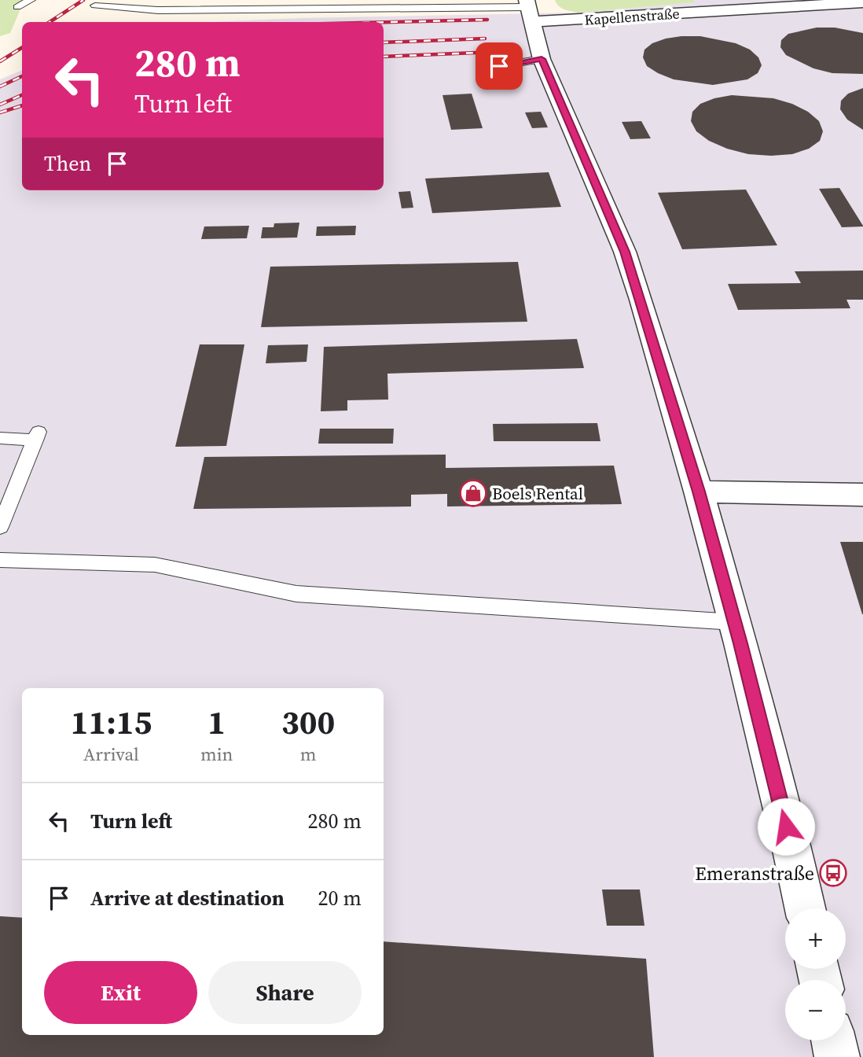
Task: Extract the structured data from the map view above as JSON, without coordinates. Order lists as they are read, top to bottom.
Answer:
{
  "streets": {
    "street": ["Kapellenstraße"]
  },
  "places": {
    "shop": ["Boels Rental"],
    "bus stop": ["Emeranstraße"]
  },
  "page": {
    "turn": ["280 m", "Turn left"],
    "then": "Then",
    "eta": [
      "11:15",
      "Arrival",
      "1",
      "min",
      "300",
      "m"
    ],
    "list": [
      {
        "name": "Turn left",
        "value": "280 m"
      },
      {
        "name": "Arrive at destination",
        "value": "20 m"
      }
    ],
    "map_buttons": ["+", "−"],
    "buttons": ["Exit", "Share"]
  }
}
